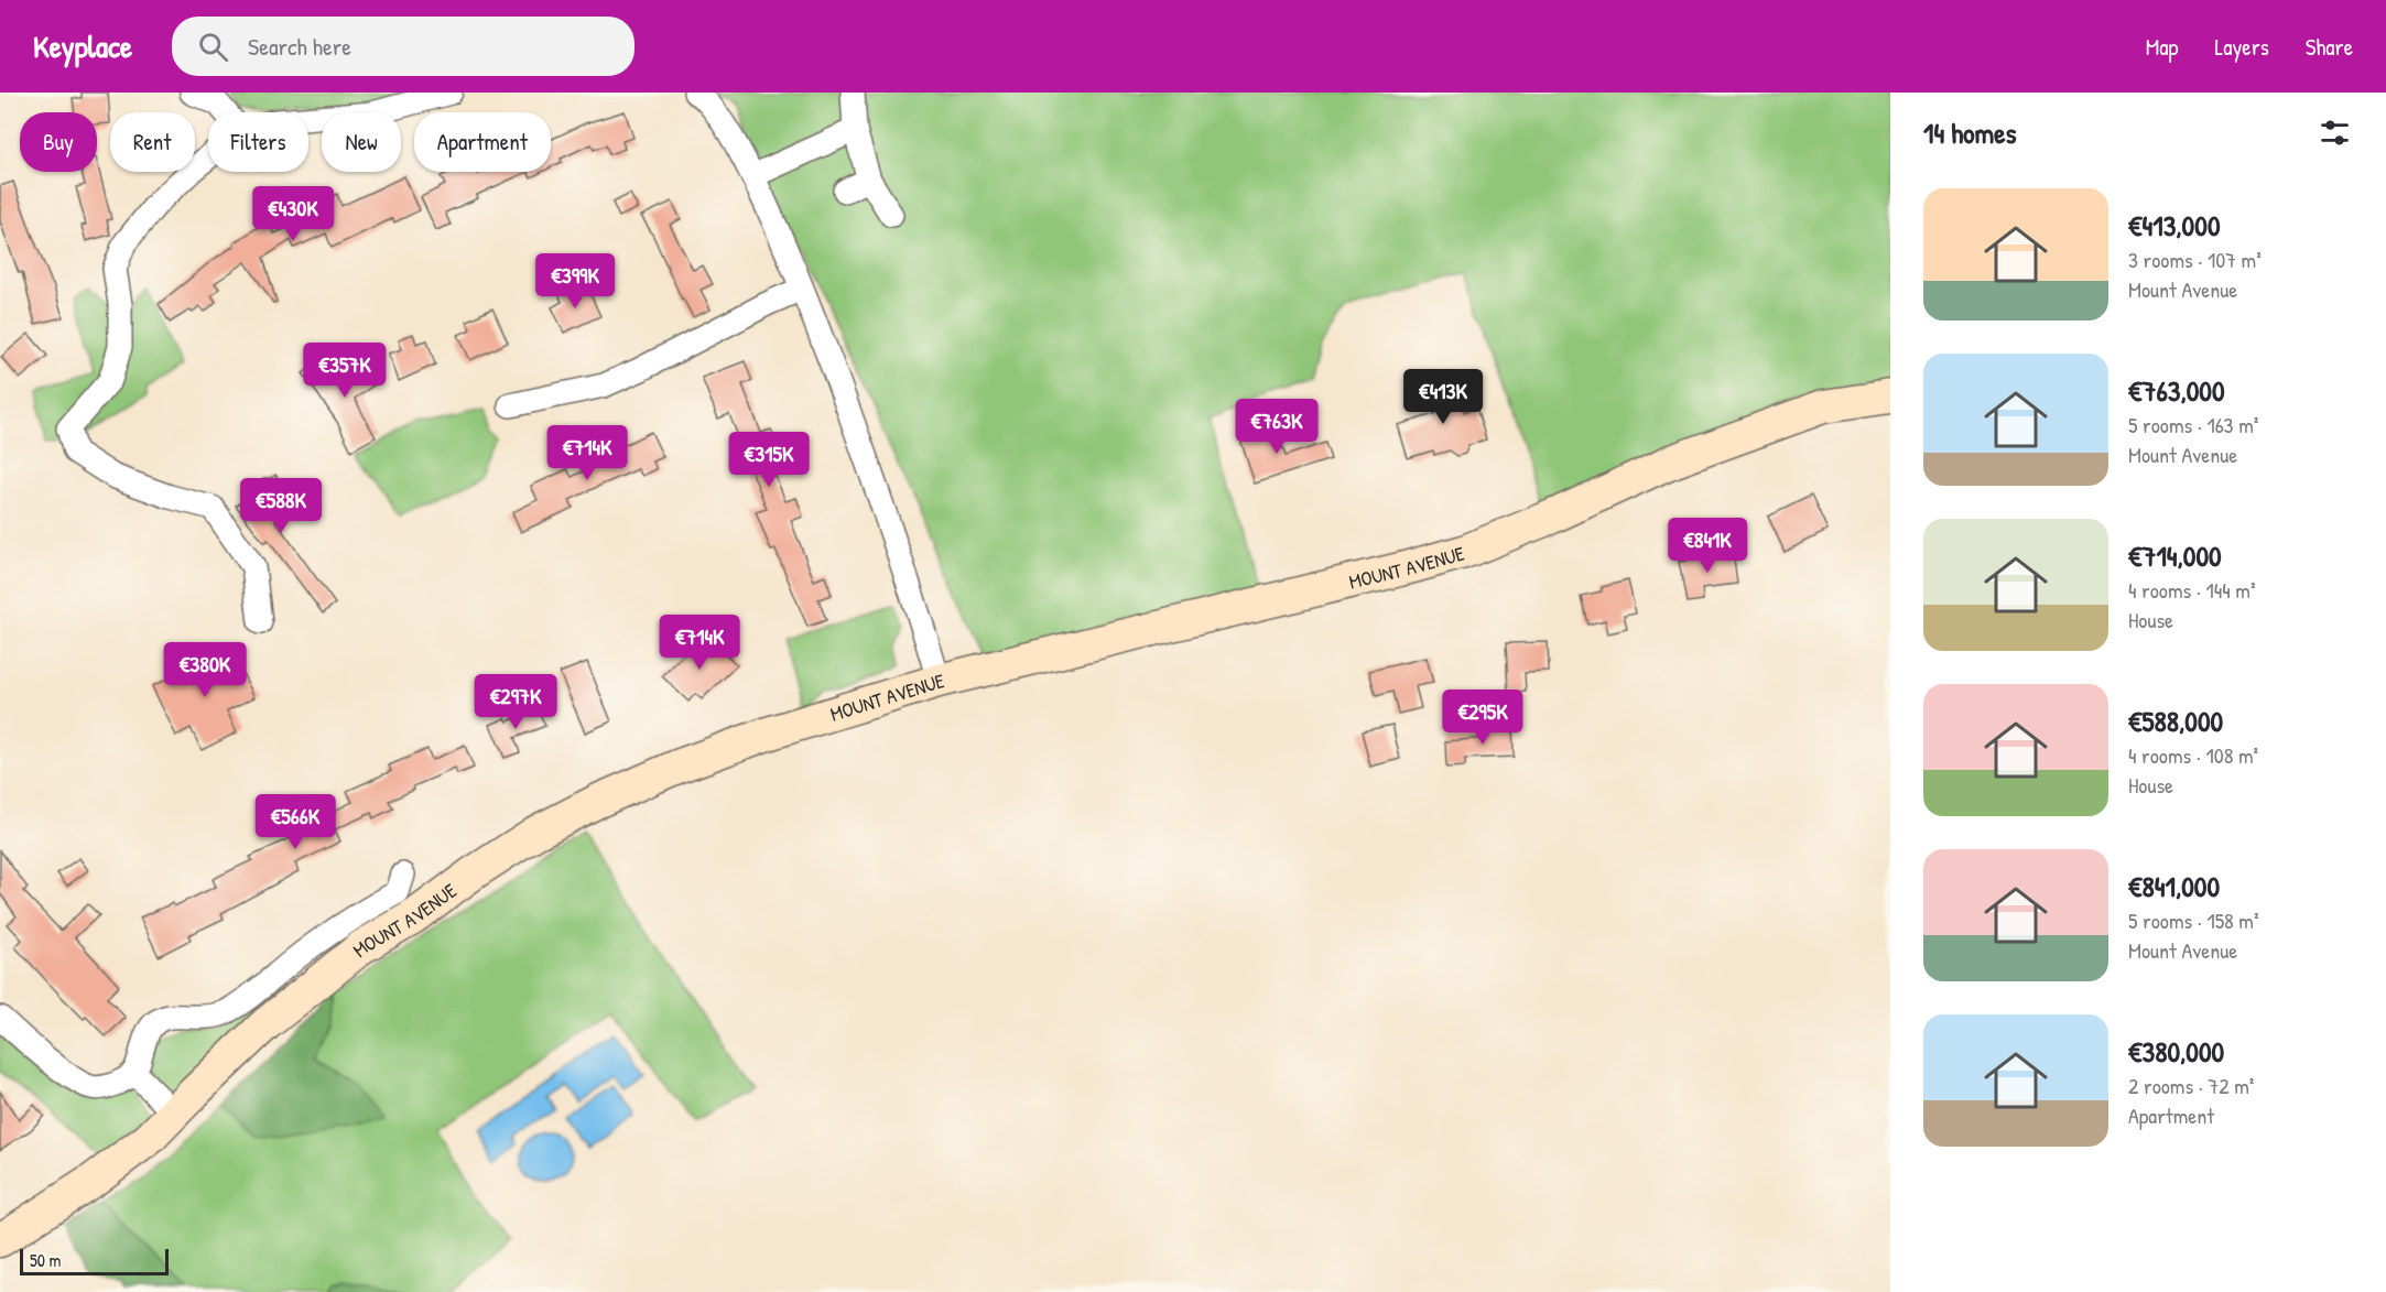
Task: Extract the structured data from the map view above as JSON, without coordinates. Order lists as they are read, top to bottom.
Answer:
{
  "streets": {
    "street": ["MOUNT AVENUE"]
  },
  "scale_bar": "50 m",
  "page": {
    "header": "Keyplace",
    "search": "Search here",
    "nav": ["Map", "Layers", "Share"],
    "heading": "14 homes",
    "chip": [
      "Buy",
      "Rent",
      "Filters",
      "New",
      "Apartment"
    ],
    "list": [
      {
        "name": "€413,000",
        "note": "3 rooms · 107 m² · Mount Avenue"
      },
      {
        "name": "€763,000",
        "note": "5 rooms · 163 m² · Mount Avenue"
      },
      {
        "name": "€714,000",
        "note": "4 rooms · 144 m² · House"
      },
      {
        "name": "€588,000",
        "note": "4 rooms · 108 m² · House"
      },
      {
        "name": "€841,000",
        "note": "5 rooms · 158 m² · Mount Avenue"
      },
      {
        "name": "€380,000",
        "note": "2 rooms · 72 m² · Apartment"
      }
    ],
    "price": [
      "€430K",
      "€399K",
      "€357K",
      "€413K",
      "€763K",
      "€714K",
      "€315K",
      "€588K",
      "€841K",
      "€714K",
      "€380K",
      "€297K",
      "€295K",
      "€566K"
    ],
    "scale": "50 m"
  }
}
